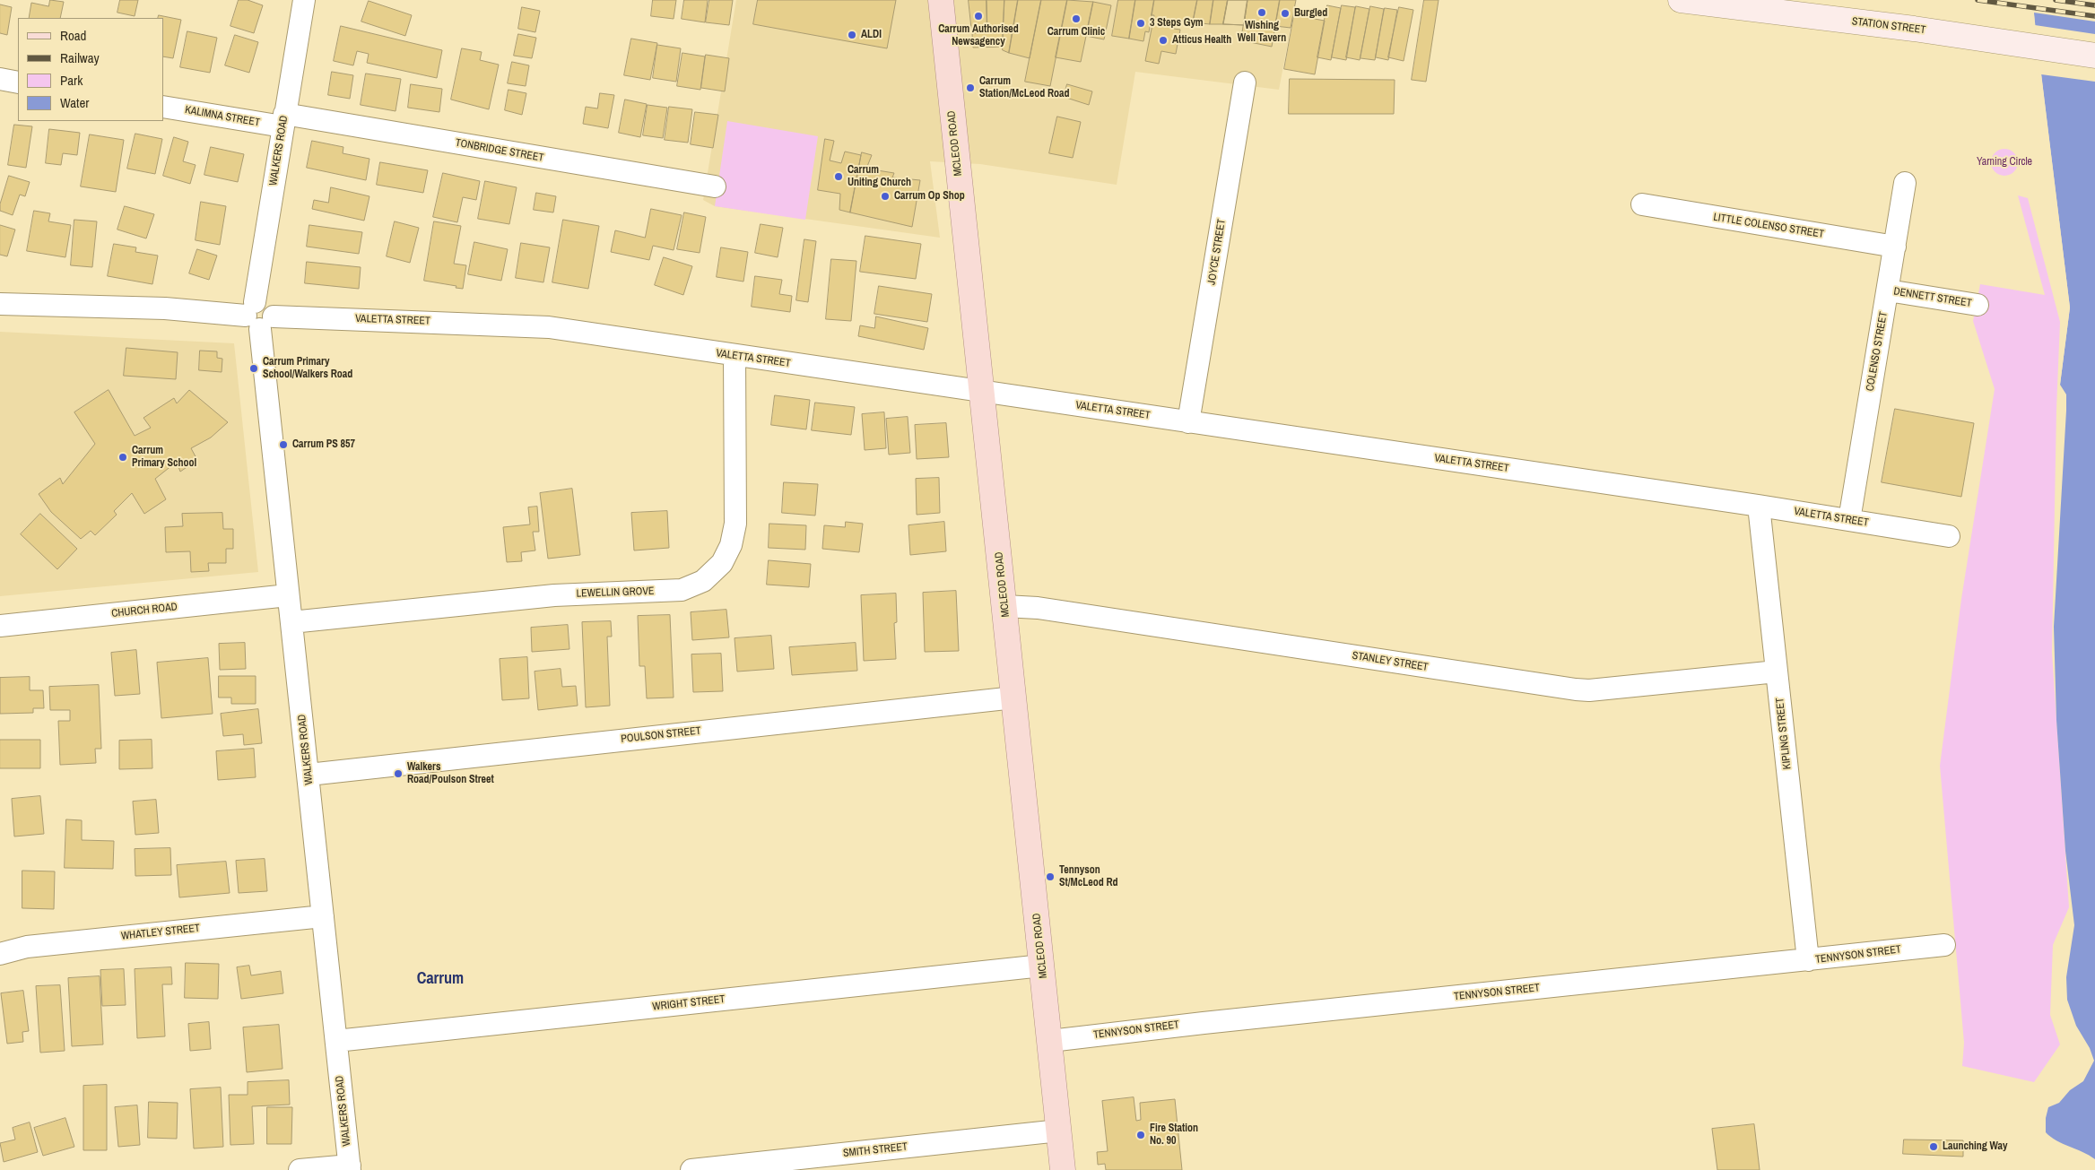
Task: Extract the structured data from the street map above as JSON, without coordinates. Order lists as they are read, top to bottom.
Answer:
{
  "streets": {
    "main road": ["MCLEOD ROAD"],
    "street": [
      "STATION STREET",
      "KALIMNA STREET",
      "WALKERS ROAD",
      "TONBRIDGE STREET",
      "LITTLE COLENSO STREET",
      "JOYCE STREET",
      "DENNETT STREET",
      "VALETTA STREET",
      "COLENSO STREET",
      "LEWELLIN GROVE",
      "CHURCH ROAD",
      "STANLEY STREET",
      "KIPLING STREET",
      "POULSON STREET",
      "WHATLEY STREET",
      "TENNYSON STREET",
      "WRIGHT STREET",
      "SMITH STREET"
    ]
  },
  "crossings": [
    ["KALIMNA STREET", "WALKERS ROAD"],
    ["KALIMNA STREET", "TONBRIDGE STREET"],
    ["MCLEOD ROAD", "VALETTA STREET"],
    ["MCLEOD ROAD", "STANLEY STREET"],
    ["MCLEOD ROAD", "POULSON STREET"],
    ["MCLEOD ROAD", "TENNYSON STREET"],
    ["MCLEOD ROAD", "WRIGHT STREET"],
    ["MCLEOD ROAD", "SMITH STREET"],
    ["WALKERS ROAD", "TONBRIDGE STREET"],
    ["WALKERS ROAD", "VALETTA STREET"],
    ["WALKERS ROAD", "LEWELLIN GROVE"],
    ["WALKERS ROAD", "CHURCH ROAD"],
    ["WALKERS ROAD", "POULSON STREET"],
    ["WALKERS ROAD", "WHATLEY STREET"],
    ["WALKERS ROAD", "WRIGHT STREET"],
    ["LITTLE COLENSO STREET", "COLENSO STREET"],
    ["JOYCE STREET", "VALETTA STREET"],
    ["DENNETT STREET", "COLENSO STREET"],
    ["VALETTA STREET", "COLENSO STREET"],
    ["VALETTA STREET", "LEWELLIN GROVE"],
    ["VALETTA STREET", "KIPLING STREET"],
    ["STANLEY STREET", "KIPLING STREET"],
    ["KIPLING STREET", "TENNYSON STREET"]
  ],
  "districts": ["Carrum"],
  "parks": ["Yarning Circle"],
  "places": [
    "Wishing Well Tavern",
    "Burgled",
    "Carrum Authorised Newsagency",
    "Carrum Clinic",
    "3 Steps Gym",
    "ALDI",
    "Atticus Health",
    "Carrum Station/McLeod Road",
    "Carrum Uniting Church",
    "Carrum Op Shop",
    "Carrum Primary School/Walkers Road",
    "Carrum PS 857",
    "Carrum Primary School",
    "Walkers Road/Poulson Street",
    "Tennyson St/McLeod Rd",
    "Fire Station No. 90",
    "Launching Way"
  ],
  "legend": [
    "Road",
    "Railway",
    "Park",
    "Water"
  ]
}
